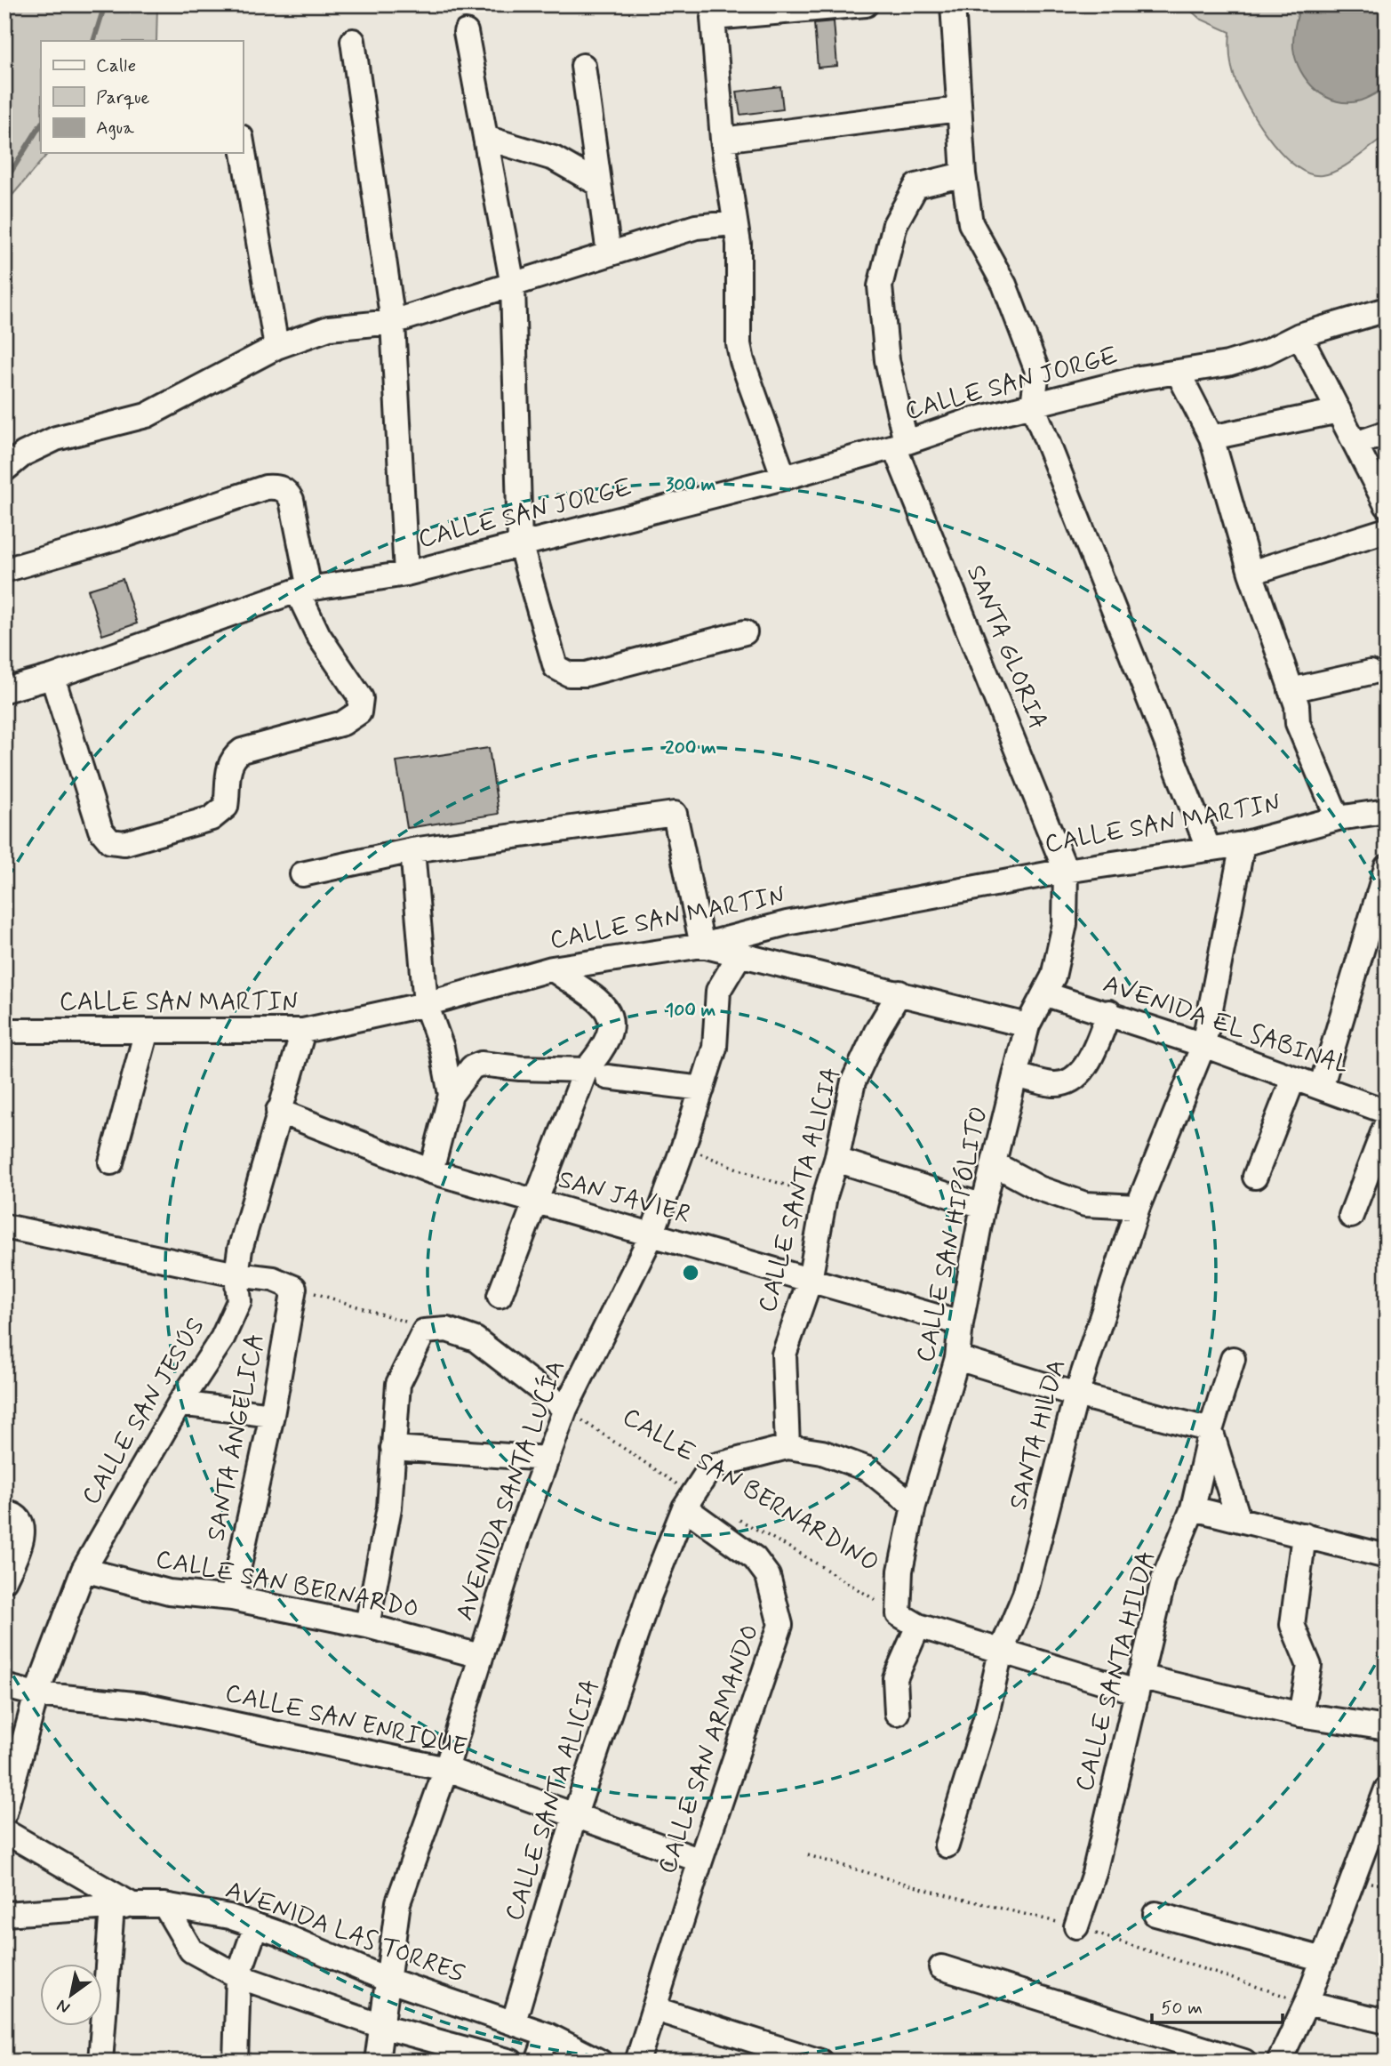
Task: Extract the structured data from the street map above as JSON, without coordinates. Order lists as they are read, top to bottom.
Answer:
{
  "streets": {
    "street": [
      "CALLE SAN JORGE",
      "SANTA GLORIA",
      "CALLE SAN MARTIN",
      "AVENIDA EL SABINAL",
      "CALLE SANTA ALICIA",
      "SAN JAVIER",
      "CALLE SAN HIPÓLITO",
      "CALLE SAN JESÚS",
      "SANTA HILDA",
      "SANTA ÁNGELICA",
      "AVENIDA SANTA LUCÍA",
      "CALLE SAN BERNARDO",
      "CALLE SANTA HILDA",
      "CALLE SAN ENRIQUE",
      "CALLE SAN ARMANDO",
      "AVENIDA LAS TORRES"
    ],
    "path": ["CALLE SAN BERNARDINO"]
  },
  "crossings": [
    ["CALLE SAN JORGE", "SANTA GLORIA"],
    ["SANTA GLORIA", "CALLE SAN MARTIN"],
    ["SANTA GLORIA", "CALLE SAN HIPÓLITO"],
    ["CALLE SAN MARTIN", "CALLE SAN HIPÓLITO"],
    ["CALLE SAN MARTIN", "CALLE SAN JESÚS"],
    ["CALLE SAN MARTIN", "SANTA HILDA"],
    ["AVENIDA EL SABINAL", "CALLE SAN HIPÓLITO"],
    ["AVENIDA EL SABINAL", "SANTA HILDA"],
    ["CALLE SANTA ALICIA", "SAN JAVIER"],
    ["CALLE SANTA ALICIA", "CALLE SAN BERNARDINO"],
    ["CALLE SANTA ALICIA", "CALLE SAN ENRIQUE"],
    ["CALLE SANTA ALICIA", "CALLE SAN ARMANDO"],
    ["CALLE SANTA ALICIA", "AVENIDA LAS TORRES"],
    ["SAN JAVIER", "CALLE SAN HIPÓLITO"],
    ["SAN JAVIER", "CALLE SAN JESÚS"],
    ["SAN JAVIER", "AVENIDA SANTA LUCÍA"],
    ["CALLE SAN HIPÓLITO", "CALLE SAN BERNARDINO"],
    ["CALLE SAN JESÚS", "CALLE SAN BERNARDO"],
    ["CALLE SAN JESÚS", "CALLE SAN ENRIQUE"],
    ["SANTA ÁNGELICA", "CALLE SAN BERNARDO"],
    ["AVENIDA SANTA LUCÍA", "CALLE SAN BERNARDINO"],
    ["AVENIDA SANTA LUCÍA", "CALLE SAN BERNARDO"],
    ["AVENIDA SANTA LUCÍA", "CALLE SAN ENRIQUE"],
    ["AVENIDA SANTA LUCÍA", "AVENIDA LAS TORRES"],
    ["CALLE SAN BERNARDINO", "CALLE SAN ARMANDO"],
    ["CALLE SAN ENRIQUE", "CALLE SAN ARMANDO"]
  ],
  "legend": ["Calle", "Parque", "Agua"],
  "scale_bar": "50 m",
  "north": "bottom left",
  "rings": ["300 m", "200 m", "100 m"]
}
